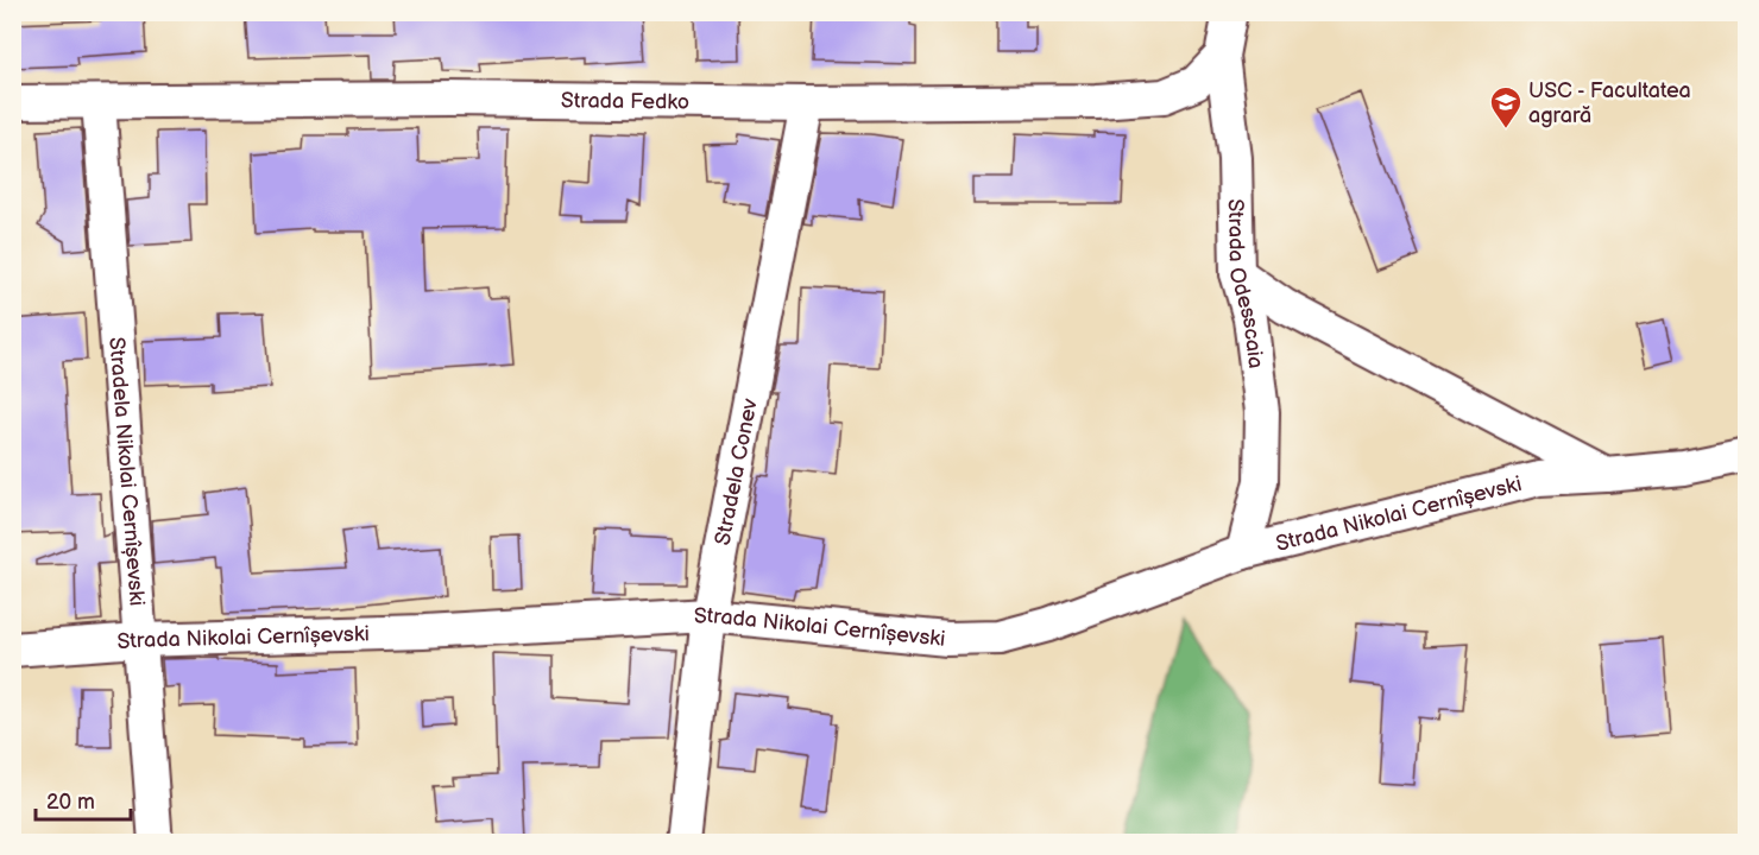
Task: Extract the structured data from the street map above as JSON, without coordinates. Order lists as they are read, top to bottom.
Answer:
{
  "streets": {
    "street": [
      "Strada Fedko",
      "Strada Odesscaia",
      "Stradela Conev",
      "Stradela Nikolai Cernîșevski",
      "Strada Nikolai Cernîșevski"
    ]
  },
  "crossings": [
    ["Strada Fedko", "Strada Odesscaia"],
    ["Strada Fedko", "Stradela Conev"],
    ["Strada Fedko", "Stradela Nikolai Cernîșevski"],
    ["Strada Odesscaia", "Strada Nikolai Cernîșevski"],
    ["Stradela Conev", "Strada Nikolai Cernîșevski"],
    ["Stradela Nikolai Cernîșevski", "Strada Nikolai Cernîșevski"]
  ],
  "places": {
    "school or university": ["USC - Facultatea agrară"]
  },
  "scale_bar": "20 m"
}
